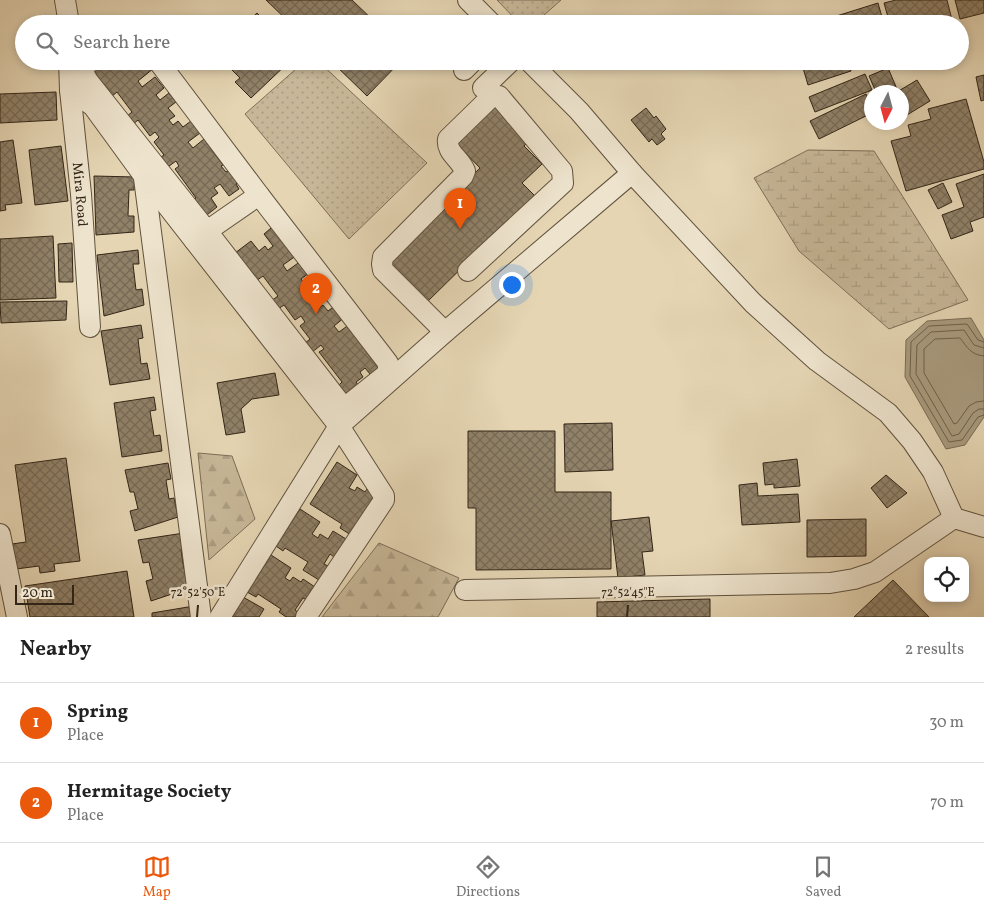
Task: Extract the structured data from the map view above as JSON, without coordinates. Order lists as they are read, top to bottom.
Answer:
{
  "streets": {
    "street": ["Mira Road"]
  },
  "scale_bar": "20 m",
  "north": "bottom",
  "page": {
    "search": "Search here",
    "pins": ["1", "2"],
    "scale": "20 m",
    "heading": ["Nearby", "2 results"],
    "list": [
      {
        "mark": "1",
        "name": "Spring",
        "note": "Place",
        "value": "30 m"
      },
      {
        "mark": "2",
        "name": "Hermitage Society",
        "note": "Place",
        "value": "70 m"
      }
    ],
    "nav": ["Map", "Directions", "Saved"]
  },
  "coordinates": ["72°52'50\"E", "72°52'45\"E"]
}
